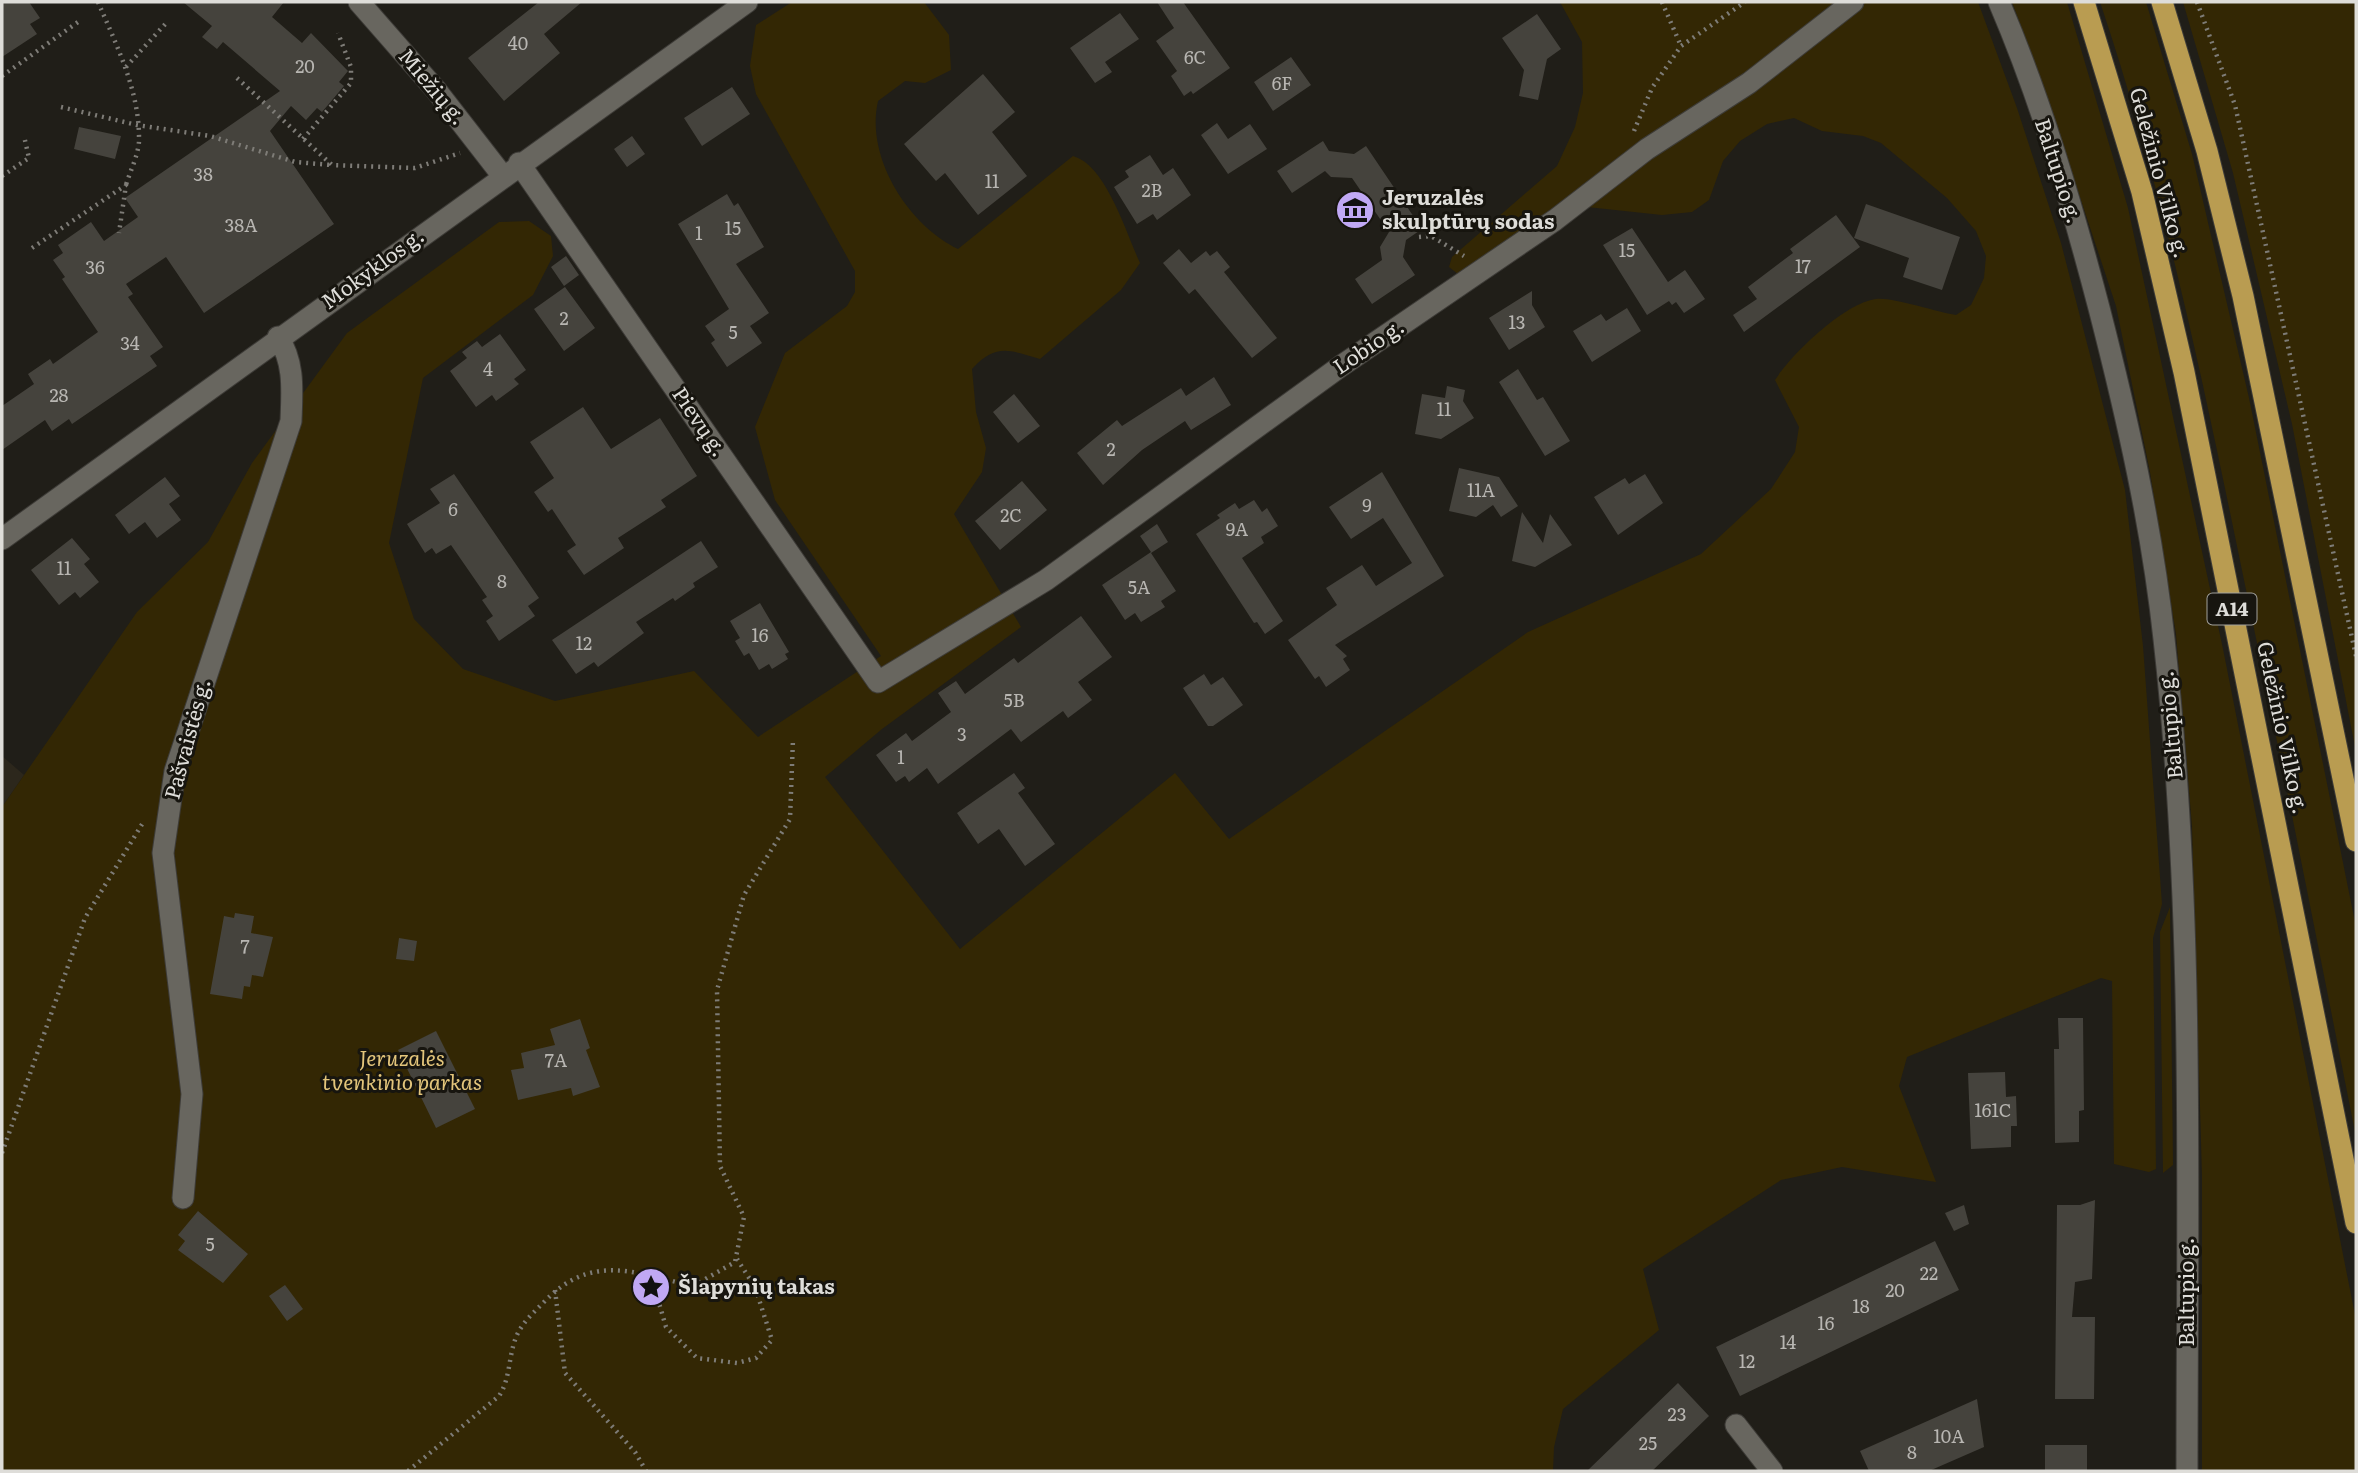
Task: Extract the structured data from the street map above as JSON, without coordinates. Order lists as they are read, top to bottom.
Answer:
{
  "streets": {
    "highway": ["Geležinio Vilko g.", "A14"],
    "street": [
      "Miežių g.",
      "Baltupio g.",
      "Mokyklos g.",
      "Lobio g.",
      "Pievų g.",
      "Pašvaistės g."
    ]
  },
  "crossings": [
    ["Miežių g.", "Mokyklos g."],
    ["Miežių g.", "Pievų g."],
    ["Mokyklos g.", "Pievų g."],
    ["Mokyklos g.", "Pašvaistės g."],
    ["Lobio g.", "Pievų g."]
  ],
  "parks": ["Jeruzalės tvenkinio parkas"],
  "places": {
    "museum": ["Jeruzalės skulptūrų sodas"],
    "place": ["Šlapynių takas"]
  },
  "house_numbers": [
    "40",
    "6C",
    "20",
    "6F",
    "38",
    "11",
    "2B",
    "38A",
    "15",
    "1",
    "15",
    "17",
    "36",
    "2",
    "13",
    "5",
    "34",
    "4",
    "28",
    "11",
    "2",
    "11A",
    "9",
    "6",
    "2C",
    "9A",
    "11",
    "8",
    "5A",
    "16",
    "12",
    "5B",
    "3",
    "1",
    "7",
    "7A",
    "161C",
    "5",
    "22",
    "20",
    "18",
    "16",
    "14",
    "12",
    "23",
    "10A",
    "25",
    "8"
  ]
}
